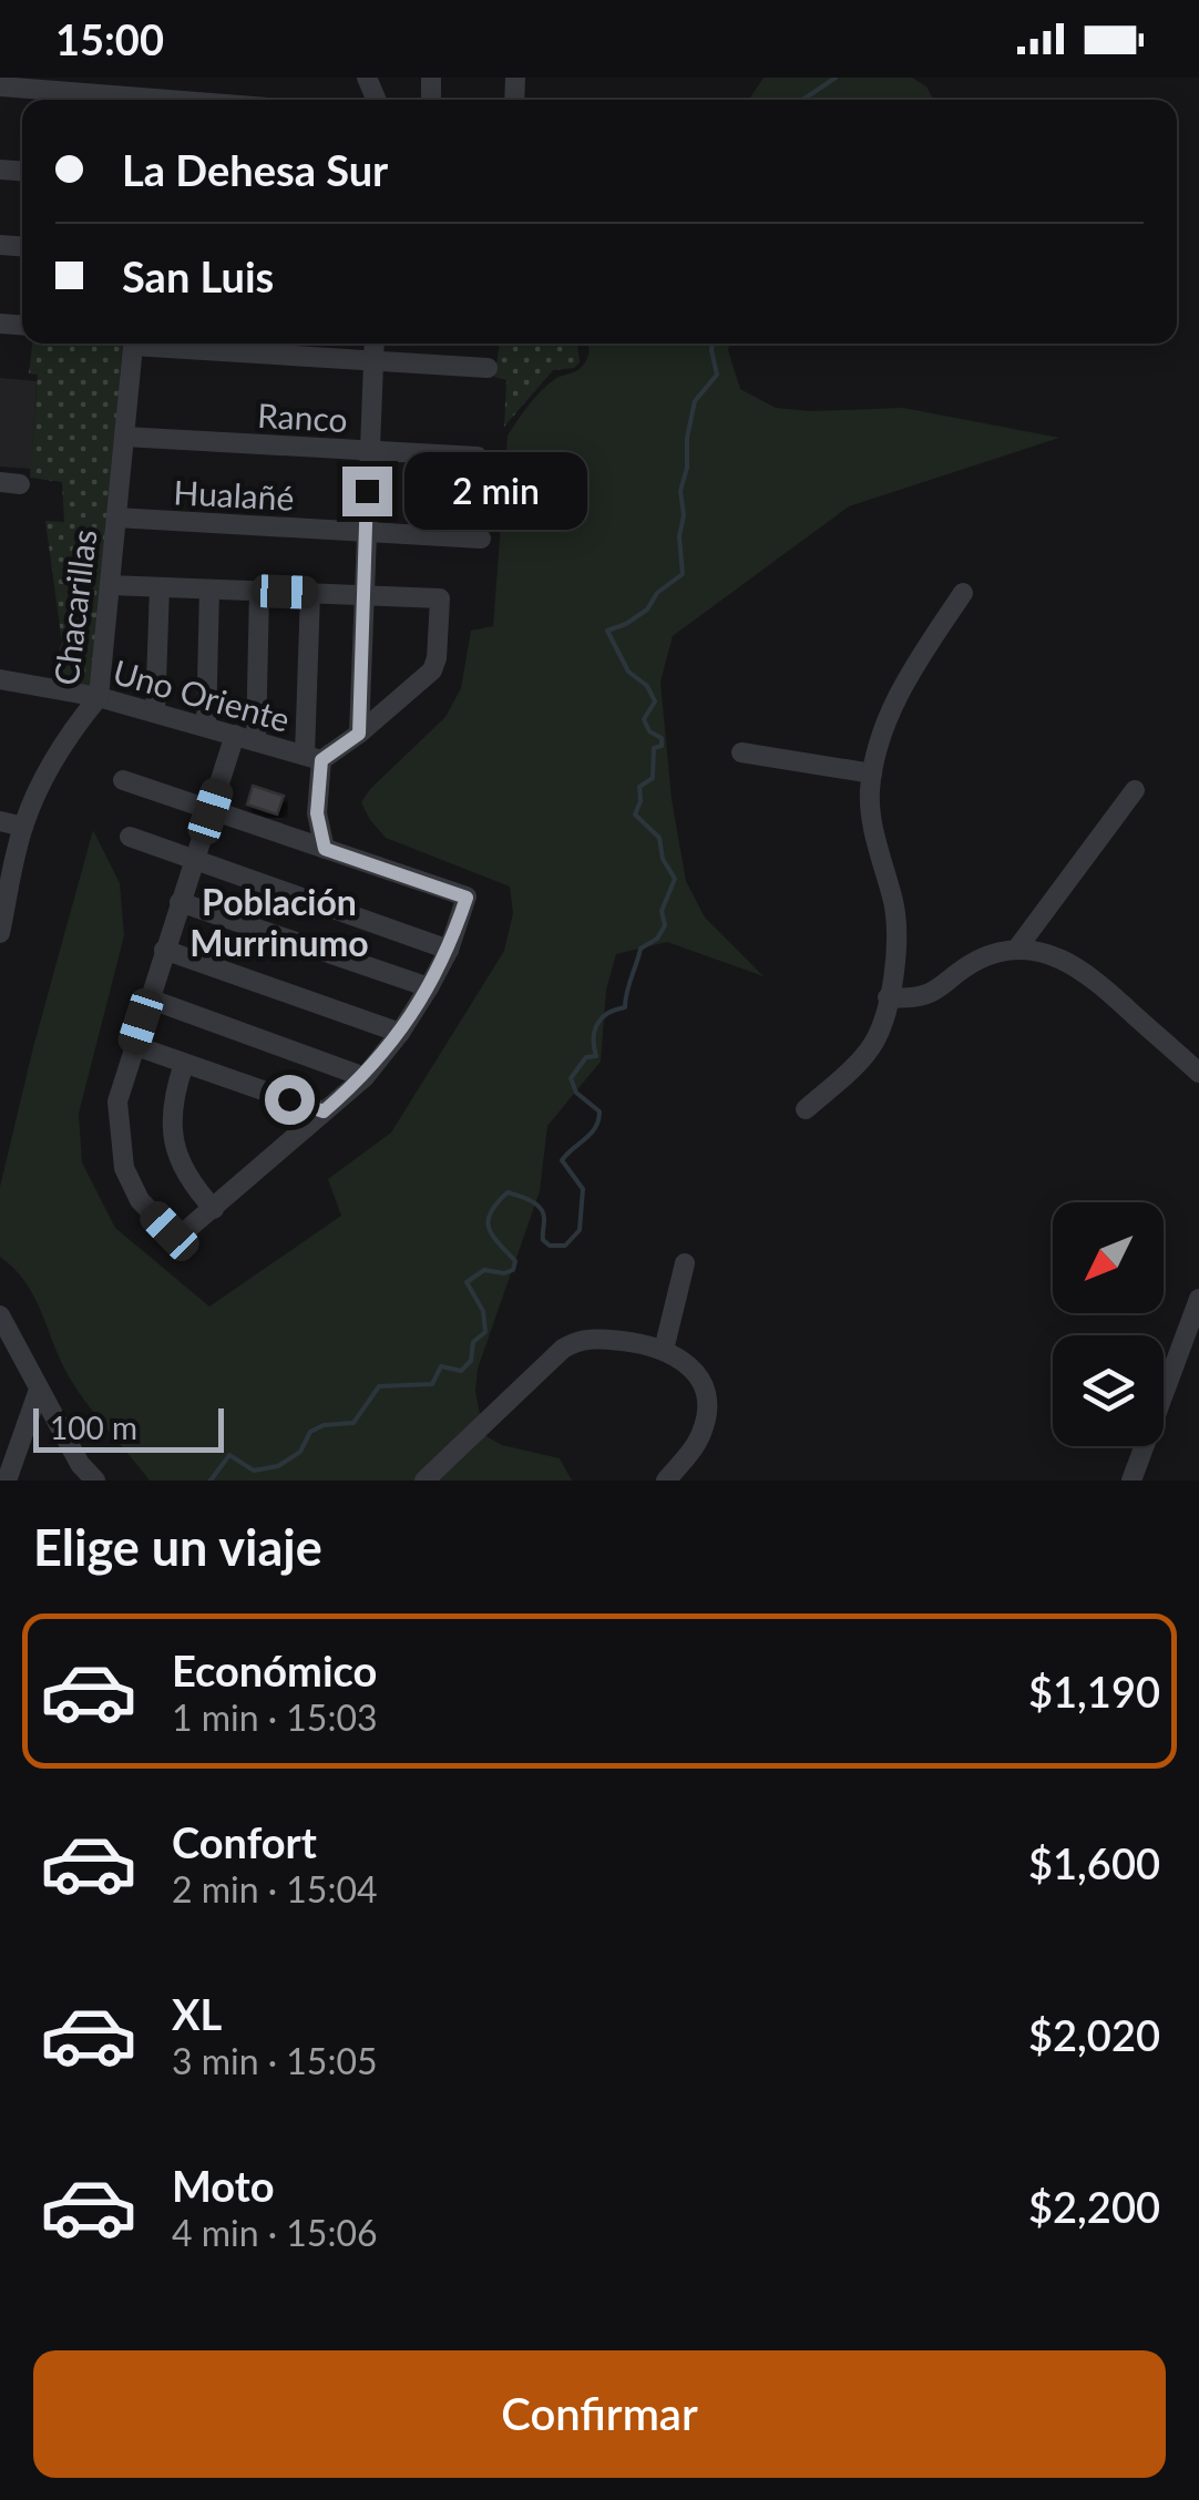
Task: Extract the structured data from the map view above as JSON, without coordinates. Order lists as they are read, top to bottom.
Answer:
{
  "streets": {
    "street": [
      "Ranco",
      "Hualañé",
      "Chacarillas",
      "Uno Oriente"
    ]
  },
  "crossings": [
    ["Ranco", "Chacarillas"],
    ["Hualañé", "Chacarillas"],
    ["Chacarillas", "Uno Oriente"]
  ],
  "districts": ["Población Murrinumo"],
  "scale_bar": "100 m",
  "north": "bottom left",
  "page": {
    "status": "15:00",
    "banner": ["La Dehesa Sur", "San Luis"],
    "bubble": "2 min",
    "scale": "100 m",
    "heading": "Elige un viaje",
    "list": [
      {
        "name": "Económico",
        "note": "1 min · 15:03",
        "value": "$1,190"
      },
      {
        "name": "Confort",
        "note": "2 min · 15:04",
        "value": "$1,600"
      },
      {
        "name": "XL",
        "note": "3 min · 15:05",
        "value": "$2,020"
      },
      {
        "name": "Moto",
        "note": "4 min · 15:06",
        "value": "$2,200"
      }
    ],
    "buttons": "Confirmar"
  }
}
